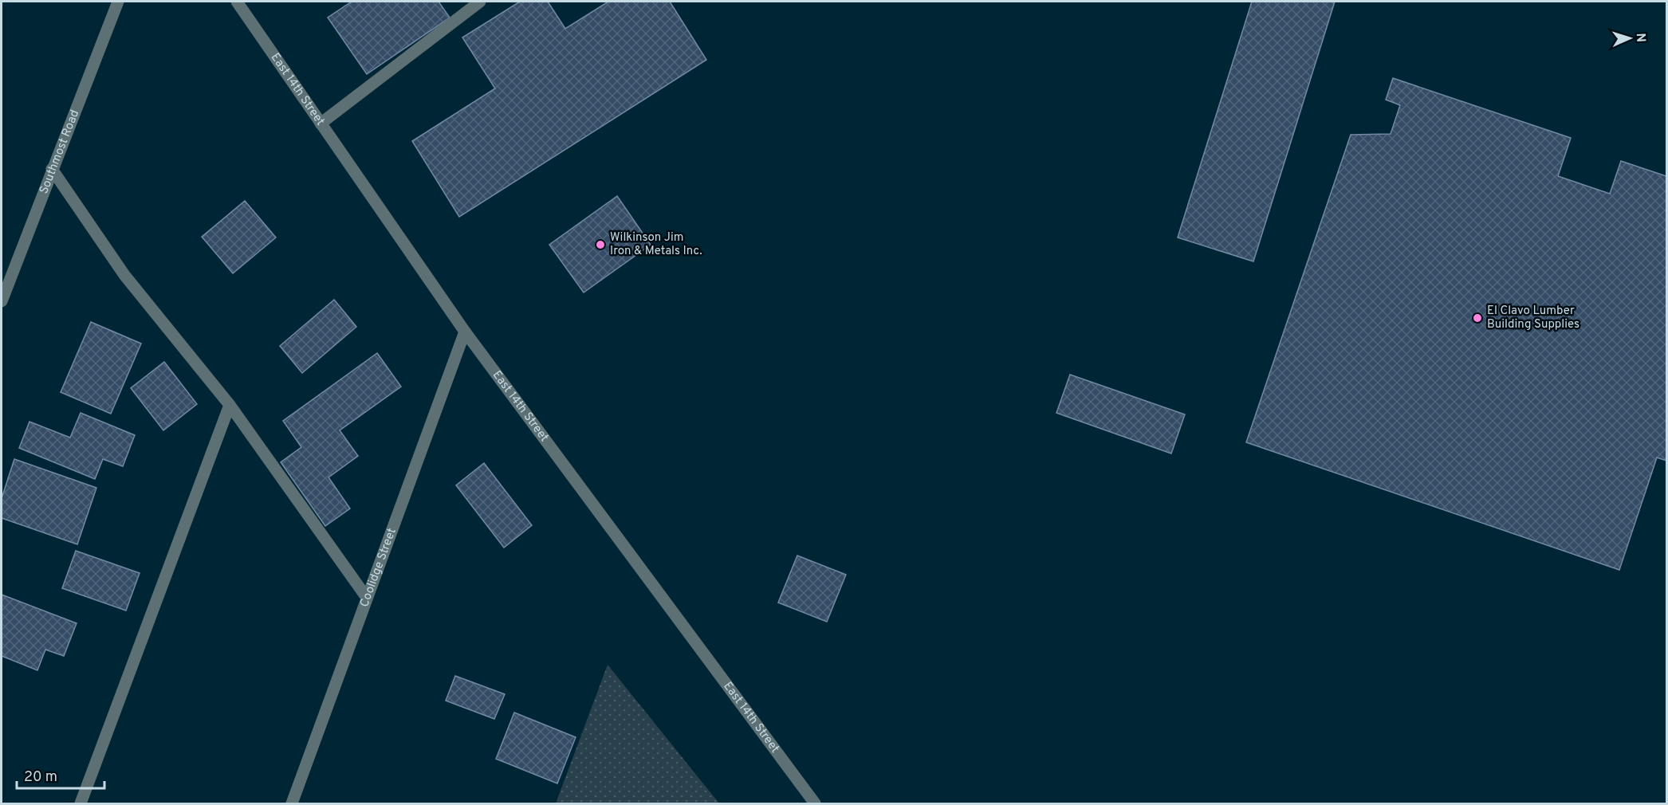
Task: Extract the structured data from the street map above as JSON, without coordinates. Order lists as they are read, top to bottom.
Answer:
{
  "streets": {
    "street": ["East 14th Street", "Southmost Road", "Coolidge Street"]
  },
  "crossings": [
    ["East 14th Street", "Coolidge Street"]
  ],
  "places": ["Wilkinson Jim Iron & Metals Inc.", "El Clavo Lumber Building Supplies"],
  "scale_bar": "20 m",
  "north": "right"
}
